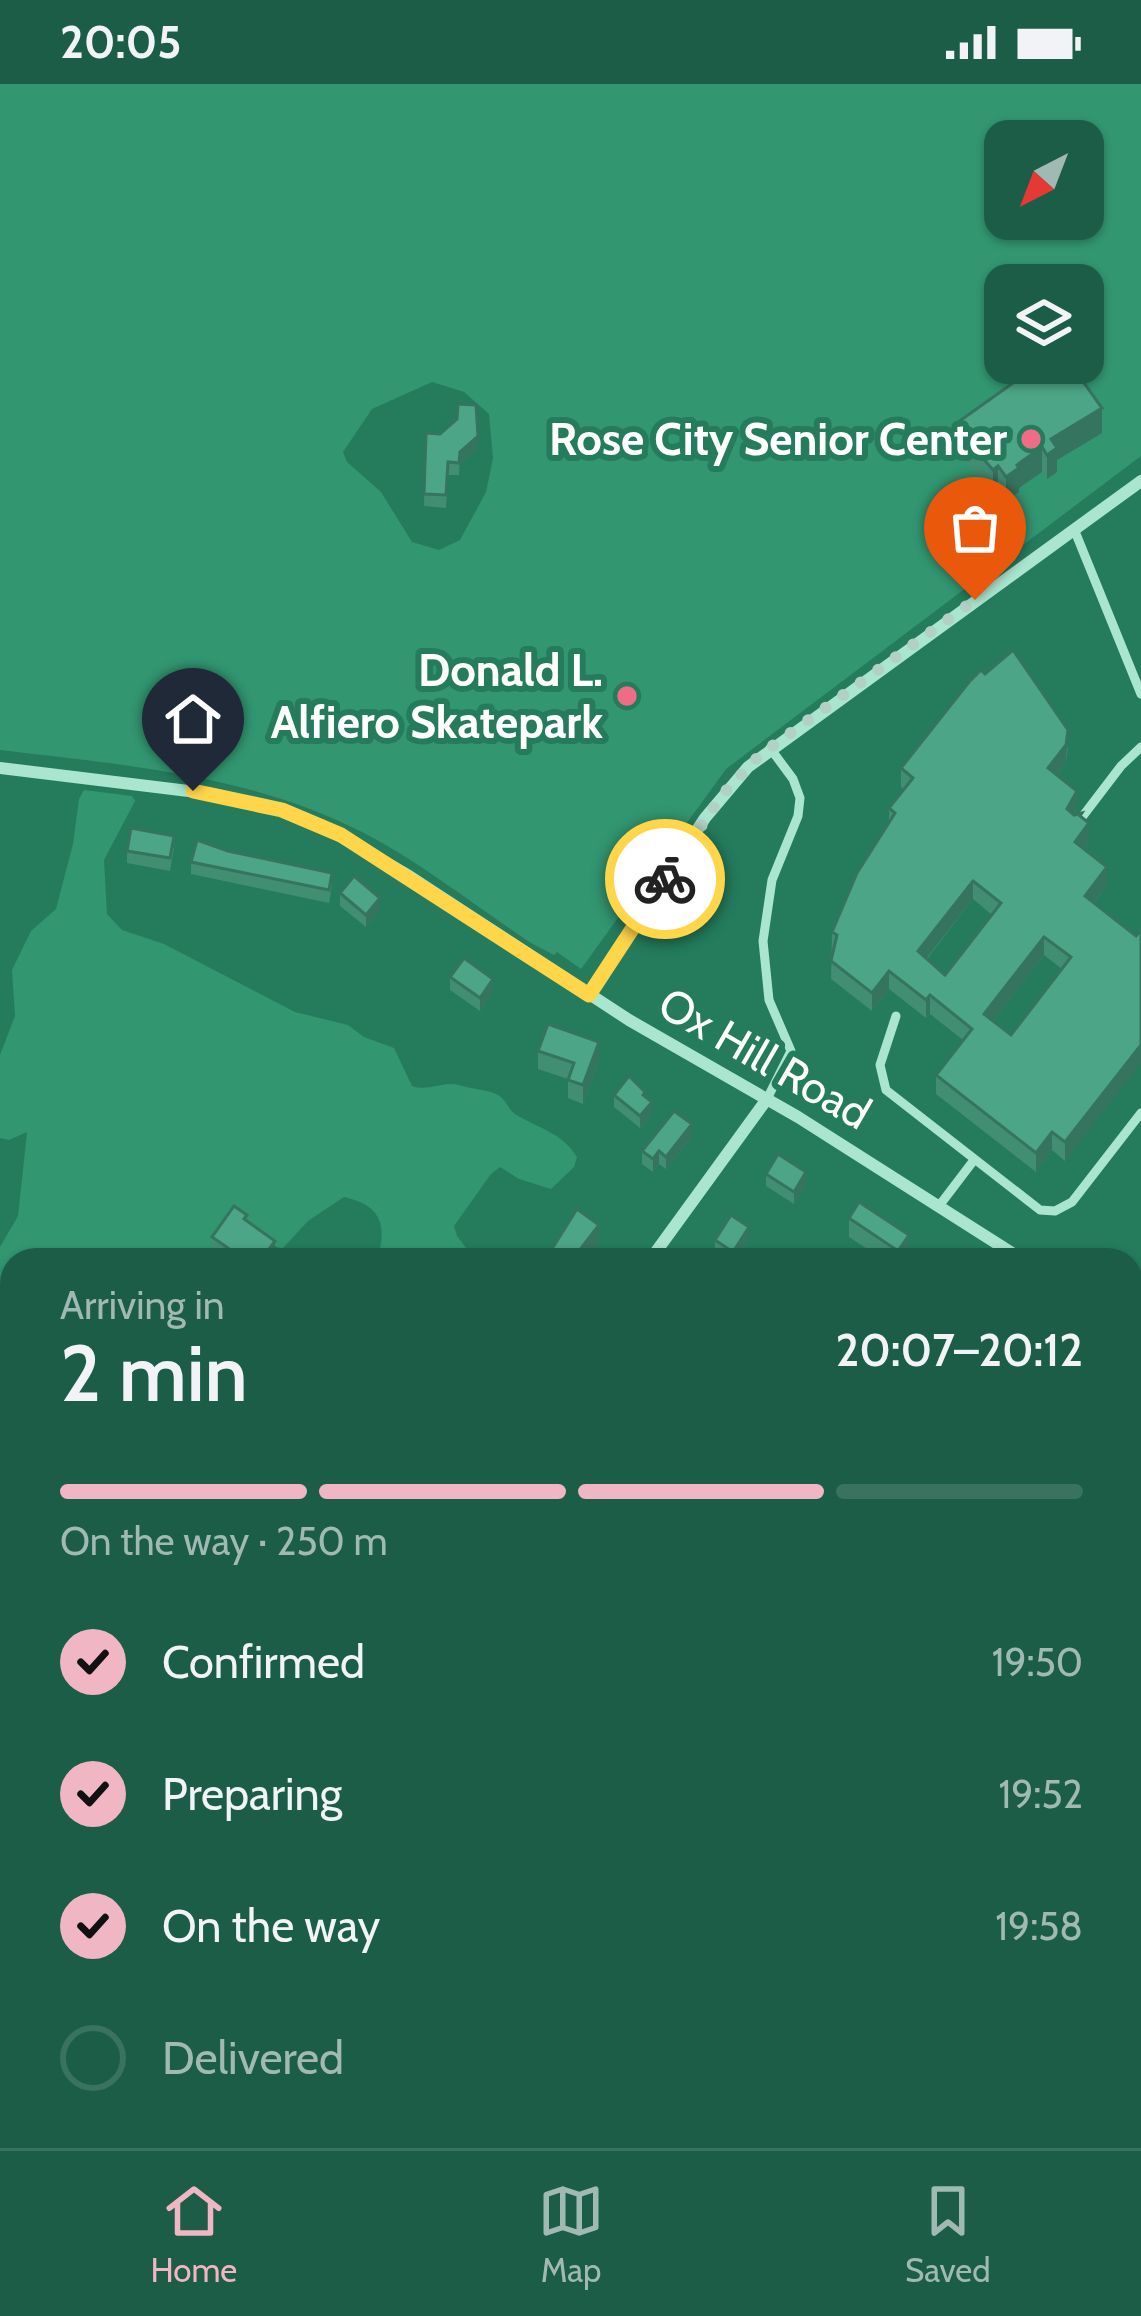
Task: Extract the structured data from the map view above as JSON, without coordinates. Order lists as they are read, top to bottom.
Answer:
{
  "streets": {
    "street": ["Ox Hill Road"]
  },
  "places": ["Rose City Senior Center", "Donald L. Alfiero Skatepark"],
  "north": "bottom left",
  "page": {
    "status": "20:05",
    "heading": ["2 min", "Arriving in", "20:07–20:12"],
    "bar": "On the way · 250 m",
    "list": [
      ["Confirmed", "19:50"],
      ["Preparing", "19:52"],
      ["On the way", "19:58"],
      "Delivered"
    ],
    "tabs": ["Home", "Map", "Saved"]
  }
}
